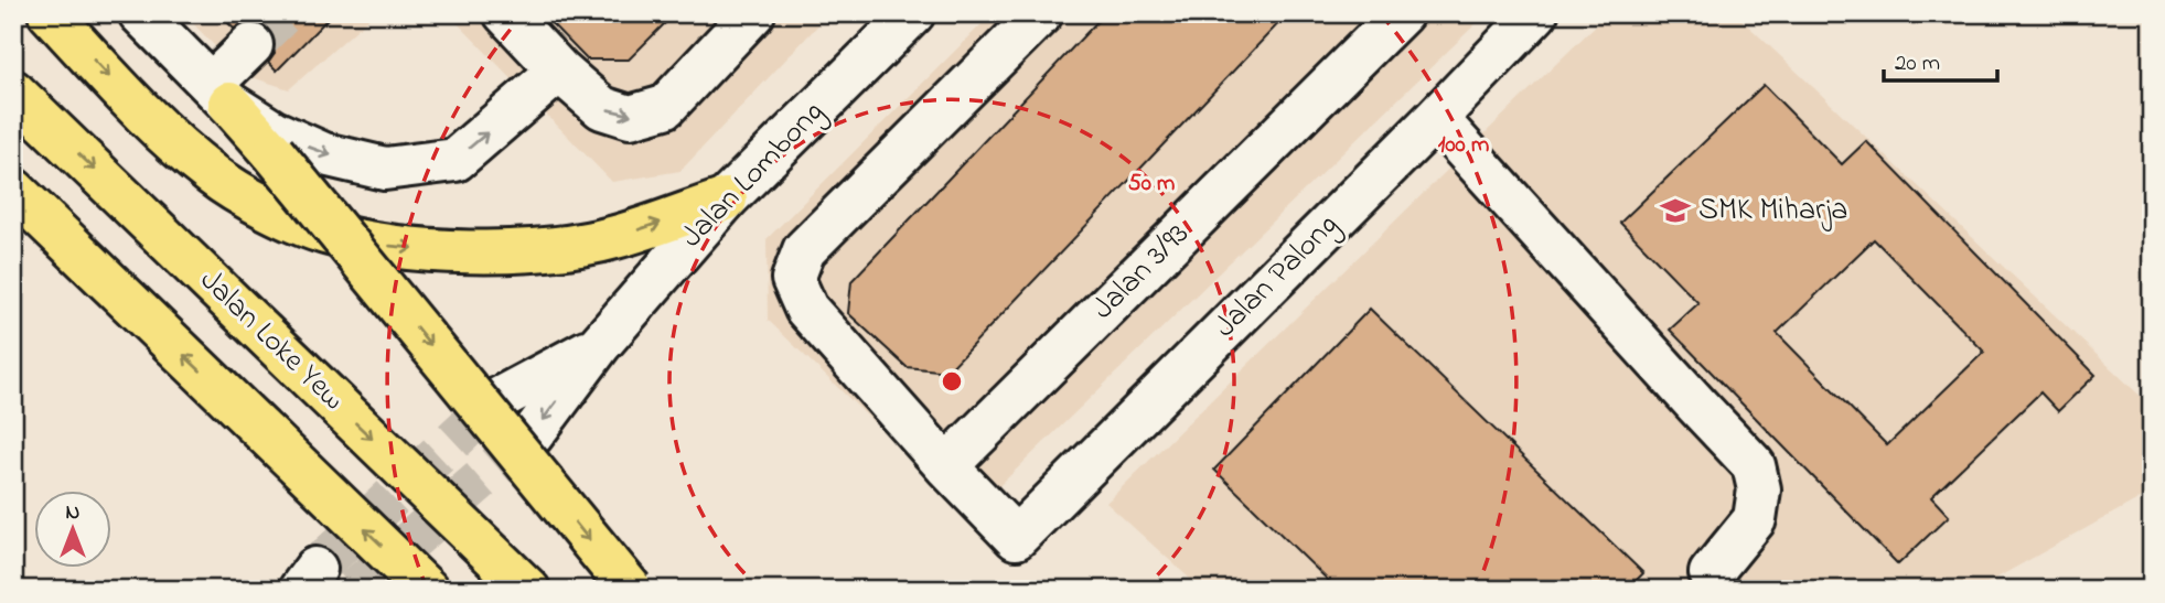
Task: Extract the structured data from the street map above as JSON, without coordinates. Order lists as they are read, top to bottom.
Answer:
{
  "streets": {
    "highway": ["Jalan Loke Yew"],
    "street": ["Jalan Lombong", "Jalan 3/93", "Jalan Palong"]
  },
  "crossings": [
    ["Jalan 3/93", "Jalan Palong"]
  ],
  "places": {
    "school or university": ["SMK Miharja"]
  },
  "scale_bar": "20 m",
  "north": "top",
  "rings": ["100 m", "50 m"]
}
